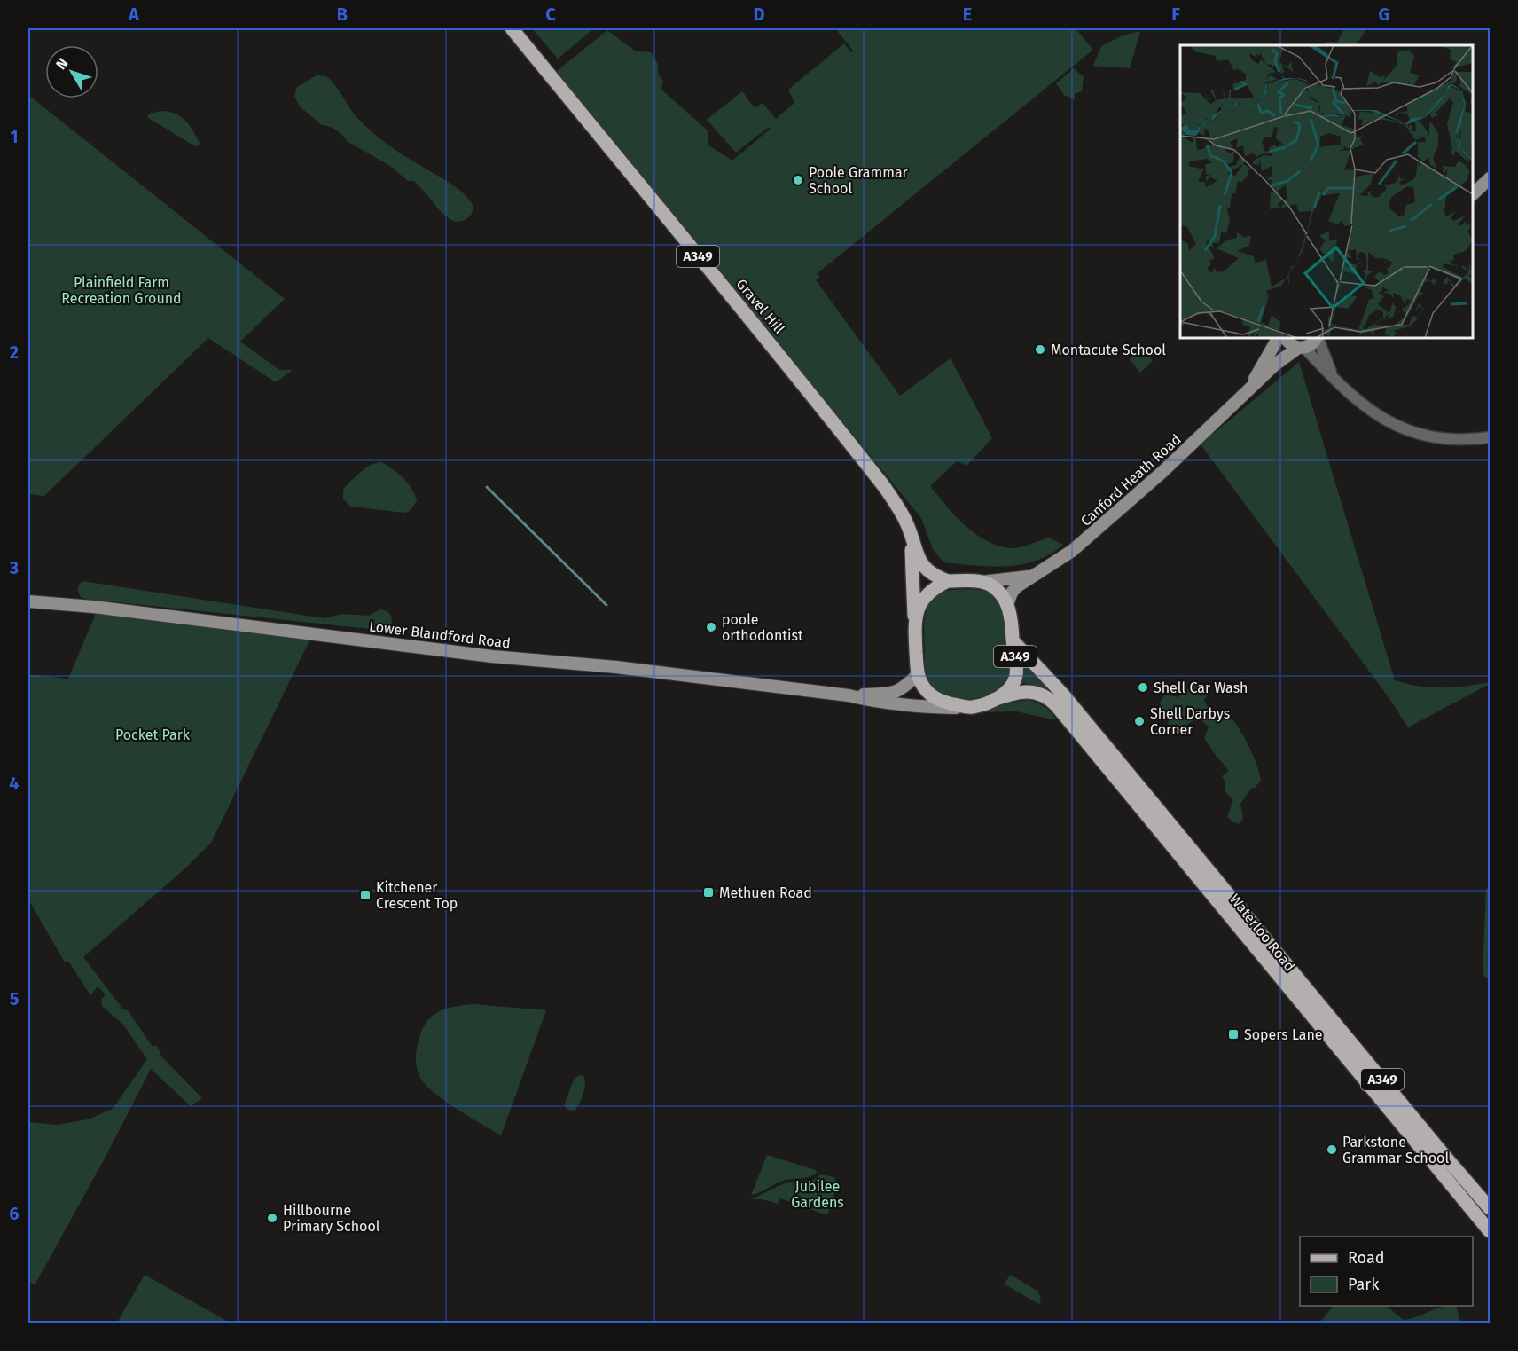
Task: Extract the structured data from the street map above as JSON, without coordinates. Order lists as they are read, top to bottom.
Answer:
{
  "streets": {
    "main road": [
      "A349",
      "Gravel Hill",
      "Canford Heath Road",
      "Lower Blandford Road",
      "Waterloo Road"
    ]
  },
  "crossings": [
    ["A349", "Gravel Hill"],
    ["A349", "Canford Heath Road"],
    ["A349", "Lower Blandford Road"],
    ["A349", "Waterloo Road"],
    ["Gravel Hill", "Canford Heath Road"],
    ["Gravel Hill", "Lower Blandford Road"],
    ["Gravel Hill", "Waterloo Road"],
    ["Canford Heath Road", "Lower Blandford Road"],
    ["Canford Heath Road", "Waterloo Road"],
    ["Lower Blandford Road", "Waterloo Road"]
  ],
  "parks": ["Plainfield Farm Recreation Ground", "Pocket Park", "Jubilee Gardens"],
  "places": {
    "other": [
      "Poole Grammar School",
      "Montacute School",
      "poole orthodontist",
      "Shell Car Wash",
      "Shell Darbys Corner",
      "Parkstone Grammar School",
      "Hillbourne Primary School"
    ],
    "transit": ["Methuen Road", "Kitchener Crescent Top", "Sopers Lane"]
  },
  "legend": ["Road", "Park"],
  "north": "top left",
  "grid": {
    "columns": [
      "A",
      "B",
      "C",
      "D",
      "E",
      "F",
      "G"
    ],
    "rows": [
      "1",
      "2",
      "3",
      "4",
      "5",
      "6"
    ]
  }
}
